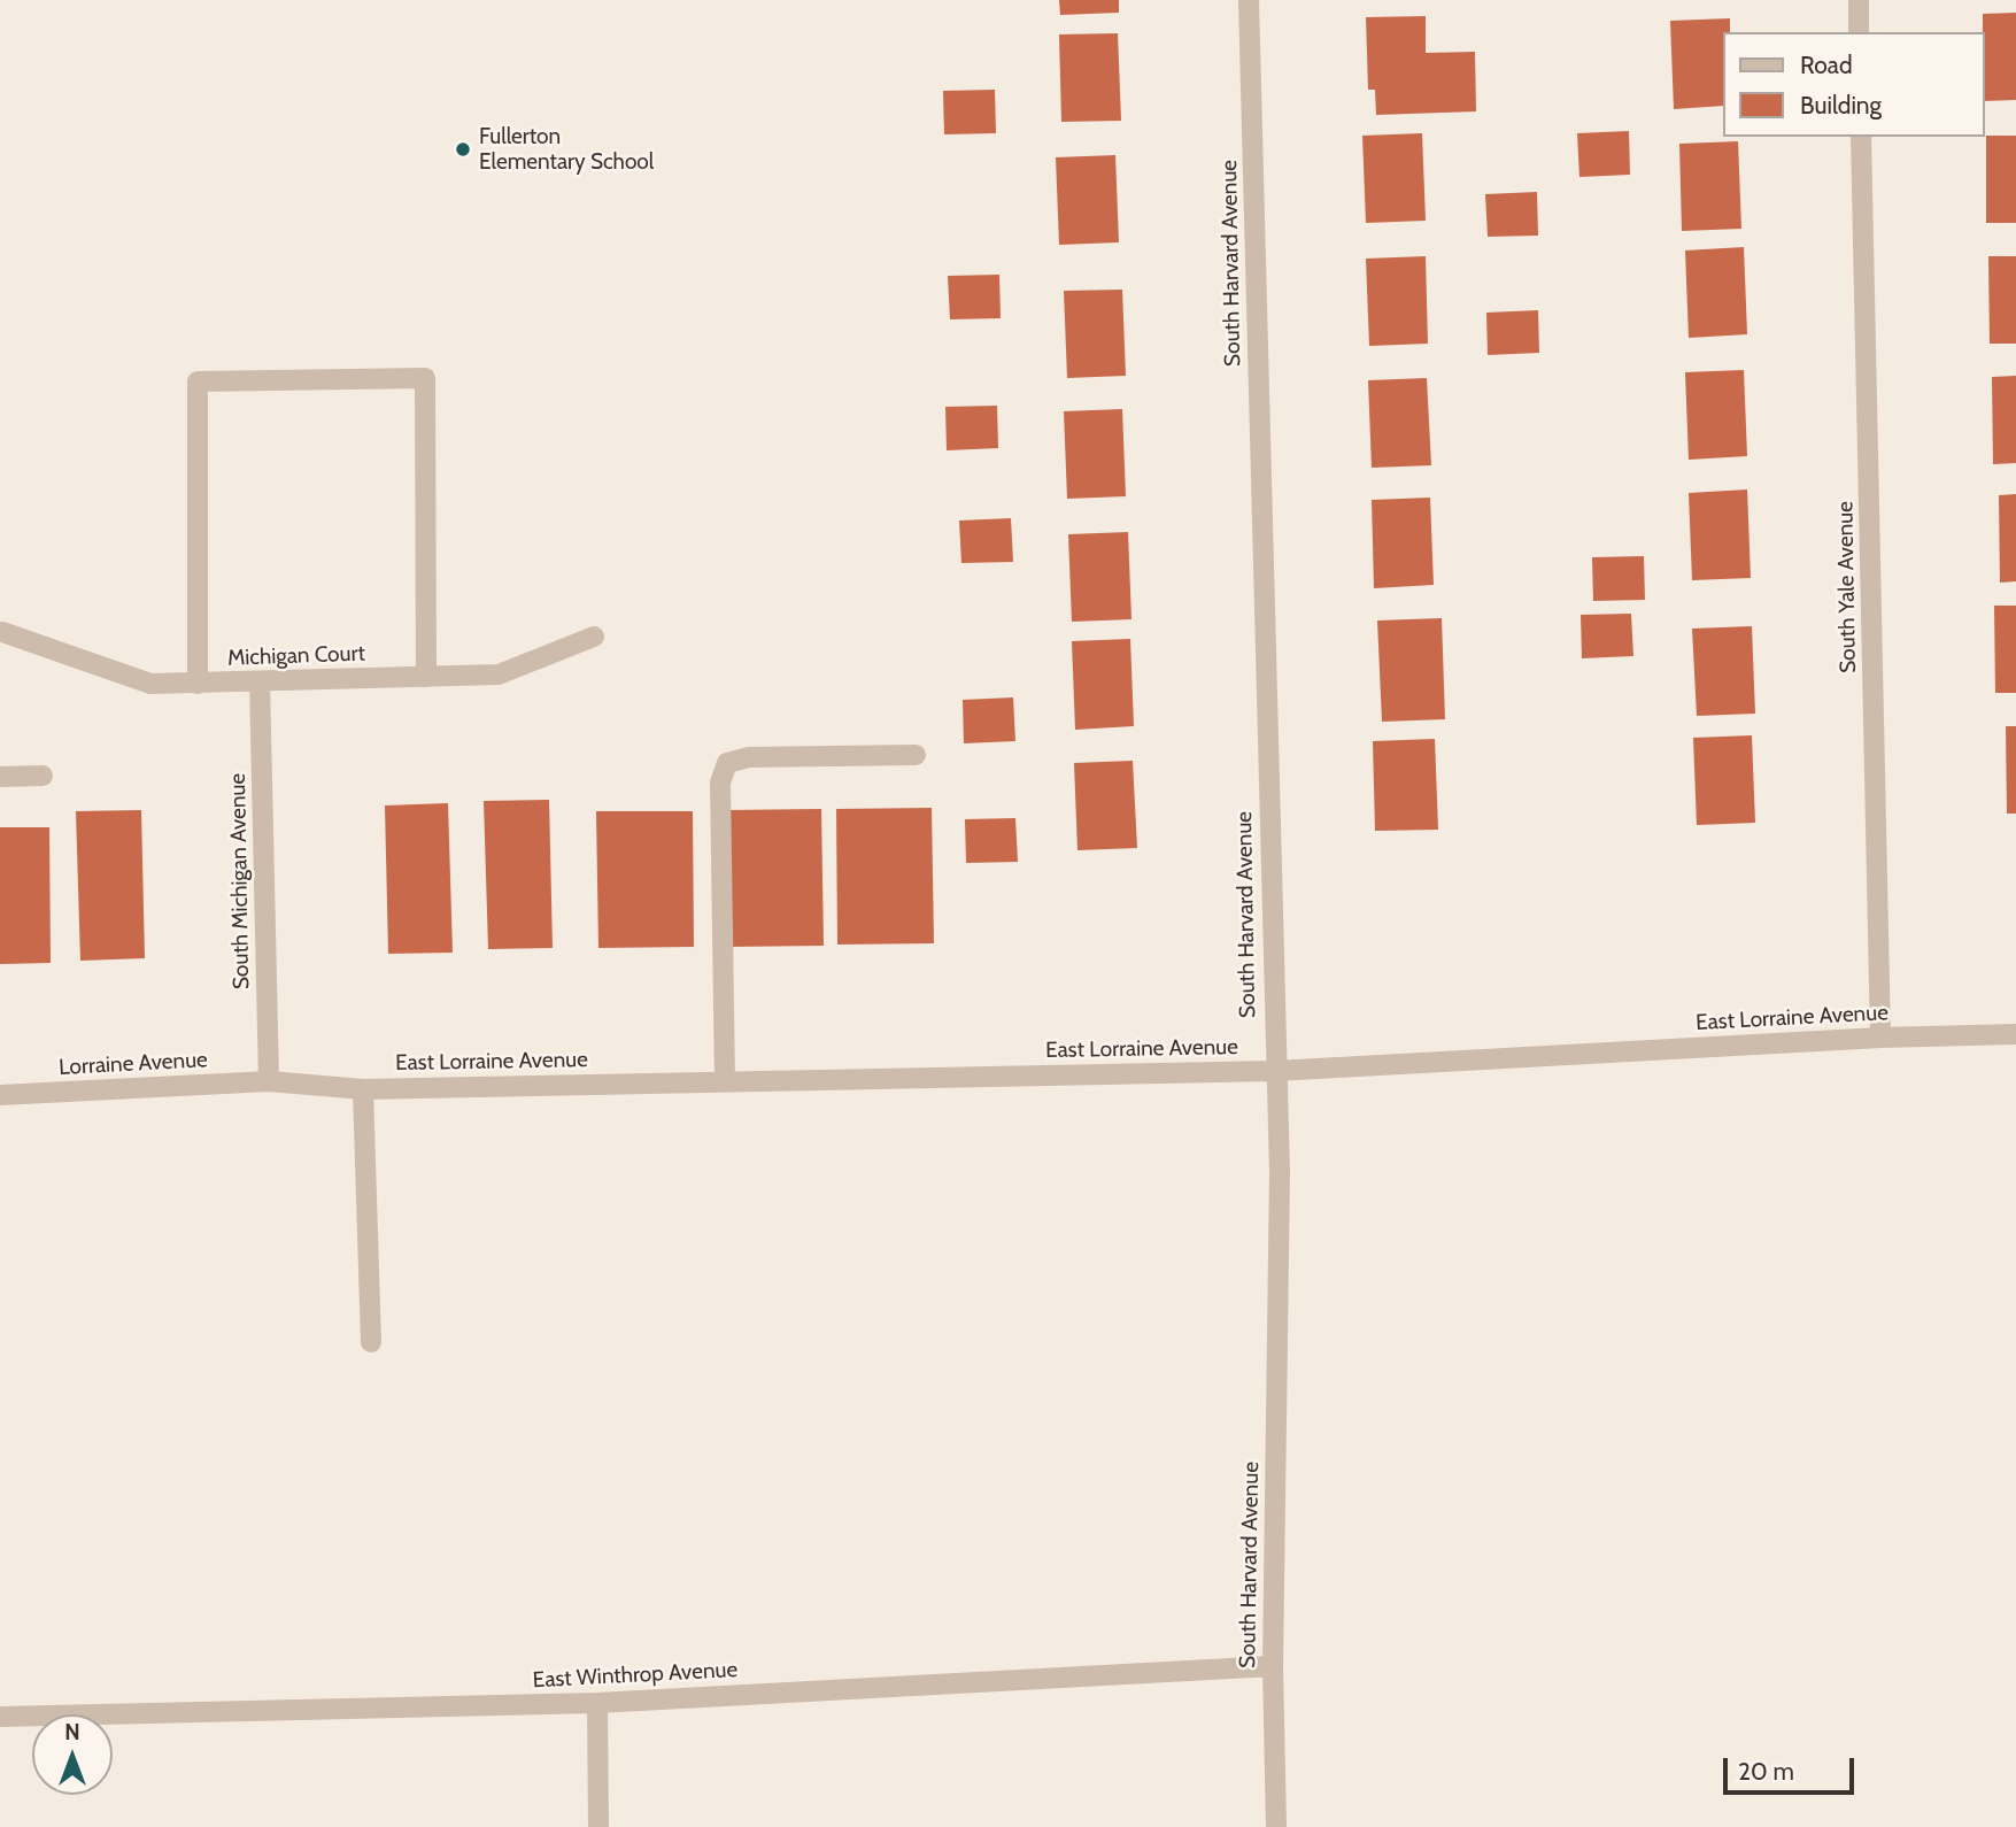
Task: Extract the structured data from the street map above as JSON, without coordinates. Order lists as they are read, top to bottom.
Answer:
{
  "streets": {
    "street": [
      "South Harvard Avenue",
      "South Yale Avenue",
      "Michigan Court",
      "South Michigan Avenue",
      "East Lorraine Avenue",
      "Lorraine Avenue",
      "East Winthrop Avenue"
    ]
  },
  "crossings": [
    ["South Harvard Avenue", "East Lorraine Avenue"],
    ["South Harvard Avenue", "East Winthrop Avenue"],
    ["South Yale Avenue", "East Lorraine Avenue"],
    ["Michigan Court", "South Michigan Avenue"],
    ["South Michigan Avenue", "East Lorraine Avenue"],
    ["South Michigan Avenue", "Lorraine Avenue"],
    ["East Lorraine Avenue", "Lorraine Avenue"]
  ],
  "places": ["Fullerton Elementary School"],
  "legend": ["Road", "Building"],
  "scale_bar": "20 m",
  "north": "top"
}
